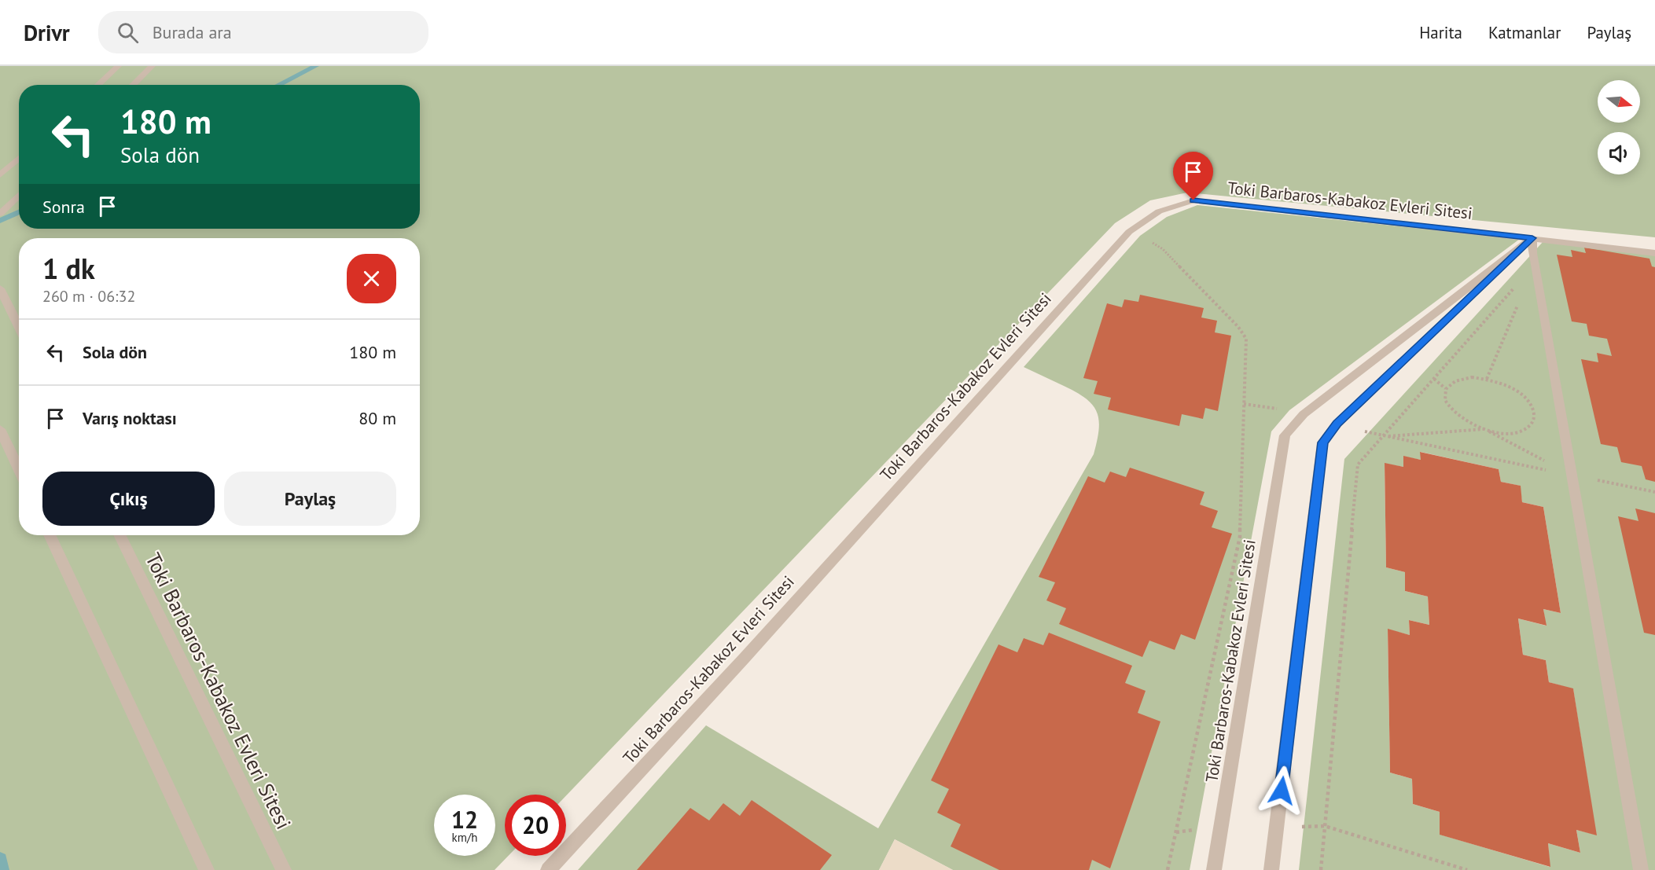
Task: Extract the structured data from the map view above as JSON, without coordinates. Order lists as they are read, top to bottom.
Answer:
{
  "streets": {
    "lane": ["Toki Barbaros-Kabakoz Evleri Sitesi"]
  },
  "north": "right",
  "page": {
    "header": "Drivr",
    "search": "Burada ara",
    "nav": ["Harita", "Katmanlar", "Paylaş"],
    "turn": ["180 m", "Sola dön"],
    "then": "Sonra",
    "heading": ["1 dk", "260 m · 06:32"],
    "list": [
      {
        "name": "Sola dön",
        "value": "180 m"
      },
      {
        "name": "Varış noktası",
        "value": "80 m"
      }
    ],
    "buttons": ["Çıkış", "Paylaş"],
    "speed": "12 km/h",
    "limit": "20"
  }
}
